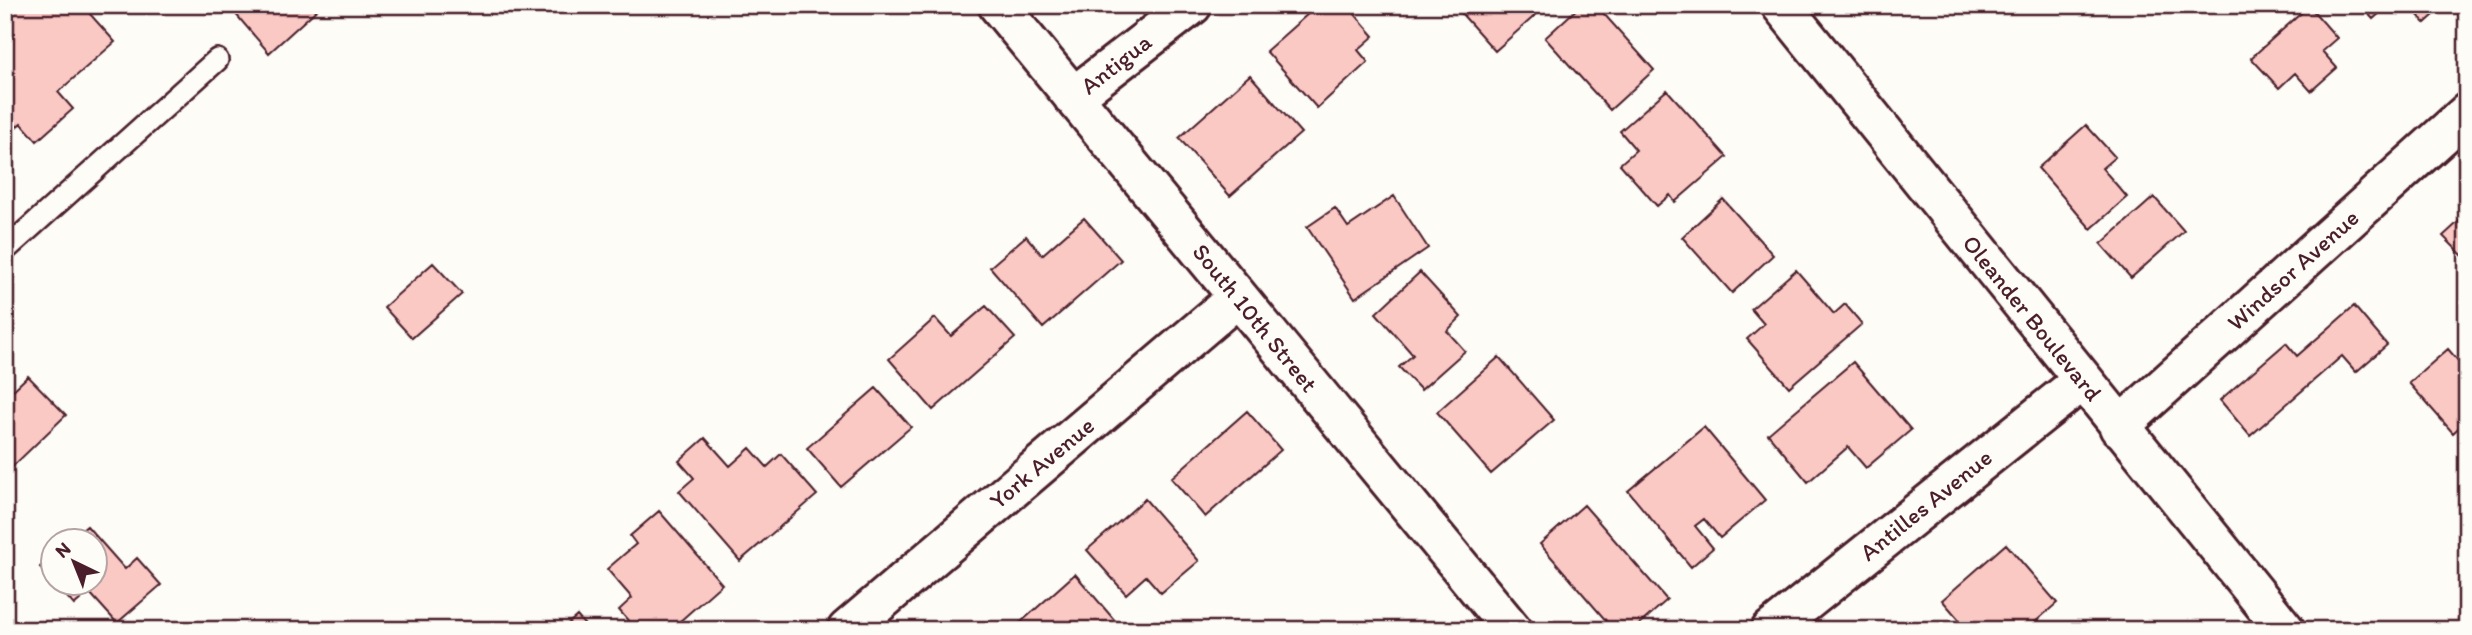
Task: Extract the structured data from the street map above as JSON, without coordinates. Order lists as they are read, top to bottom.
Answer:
{
  "streets": {
    "street": [
      "Antigua",
      "Windsor Avenue",
      "South 10th Street",
      "Oleander Boulevard",
      "York Avenue",
      "Antilles Avenue"
    ]
  },
  "crossings": [
    ["Antigua", "South 10th Street"],
    ["Windsor Avenue", "Oleander Boulevard"],
    ["South 10th Street", "York Avenue"],
    ["Oleander Boulevard", "Antilles Avenue"]
  ],
  "north": "top left"
}
